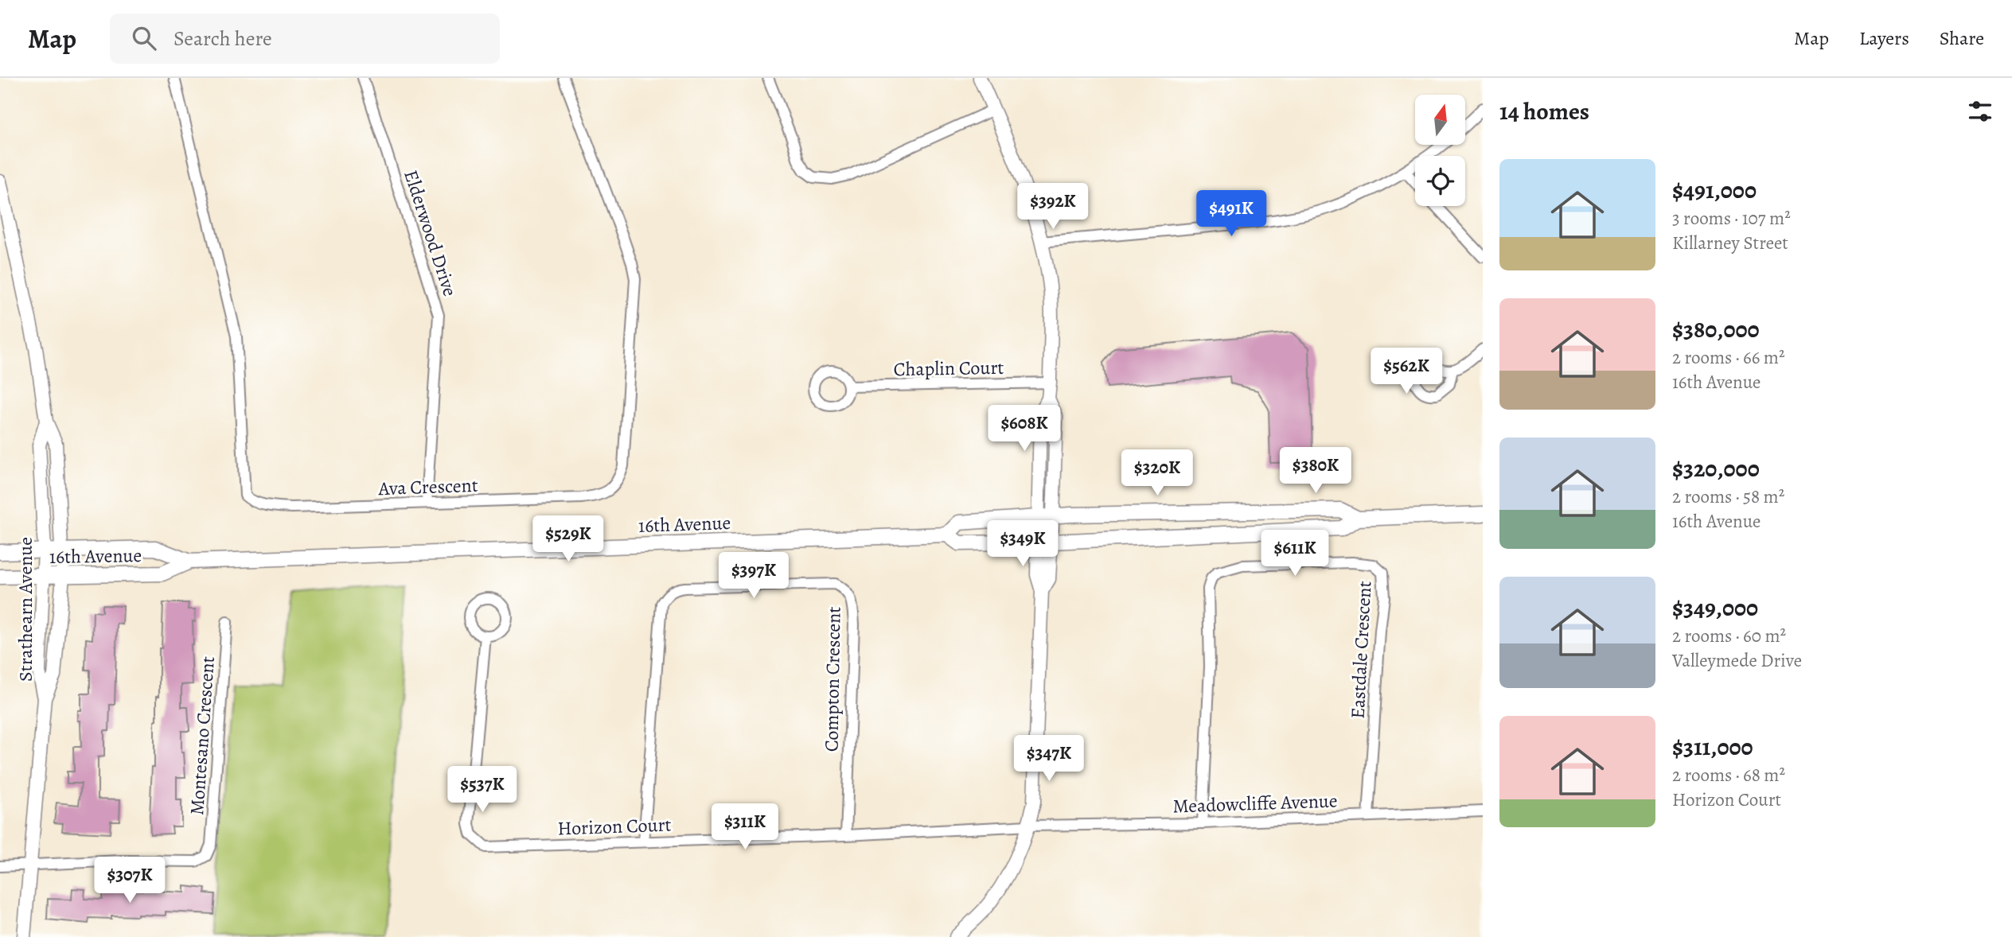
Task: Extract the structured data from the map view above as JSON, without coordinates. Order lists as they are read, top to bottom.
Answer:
{
  "streets": {
    "main road": ["16th Avenue"],
    "street": [
      "Elderwood Drive",
      "Chaplin Court",
      "Ava Crescent",
      "Strathearn Avenue",
      "Eastdale Crescent",
      "Compton Crescent",
      "Montesano Crescent",
      "Meadowcliffe Avenue",
      "Horizon Court"
    ]
  },
  "crossings": [
    ["Elderwood Drive", "Ava Crescent"],
    ["16th Avenue", "Strathearn Avenue"],
    ["Strathearn Avenue", "Montesano Crescent"],
    ["Eastdale Crescent", "Meadowcliffe Avenue"],
    ["Compton Crescent", "Horizon Court"],
    ["Meadowcliffe Avenue", "Horizon Court"]
  ],
  "north": "top",
  "page": {
    "header": "Map",
    "search": "Search here",
    "nav": ["Map", "Layers", "Share"],
    "heading": "14 homes",
    "list": [
      {
        "name": "$491,000",
        "note": "3 rooms · 107 m² · Killarney Street"
      },
      {
        "name": "$380,000",
        "note": "2 rooms · 66 m² · 16th Avenue"
      },
      {
        "name": "$320,000",
        "note": "2 rooms · 58 m² · 16th Avenue"
      },
      {
        "name": "$349,000",
        "note": "2 rooms · 60 m² · Valleymede Drive"
      },
      {
        "name": "$311,000",
        "note": "2 rooms · 68 m² · Horizon Court"
      }
    ],
    "price": [
      "$392K",
      "$491K",
      "$562K",
      "$608K",
      "$380K",
      "$320K",
      "$529K",
      "$349K",
      "$611K",
      "$397K",
      "$347K",
      "$537K",
      "$311K",
      "$307K"
    ]
  }
}
